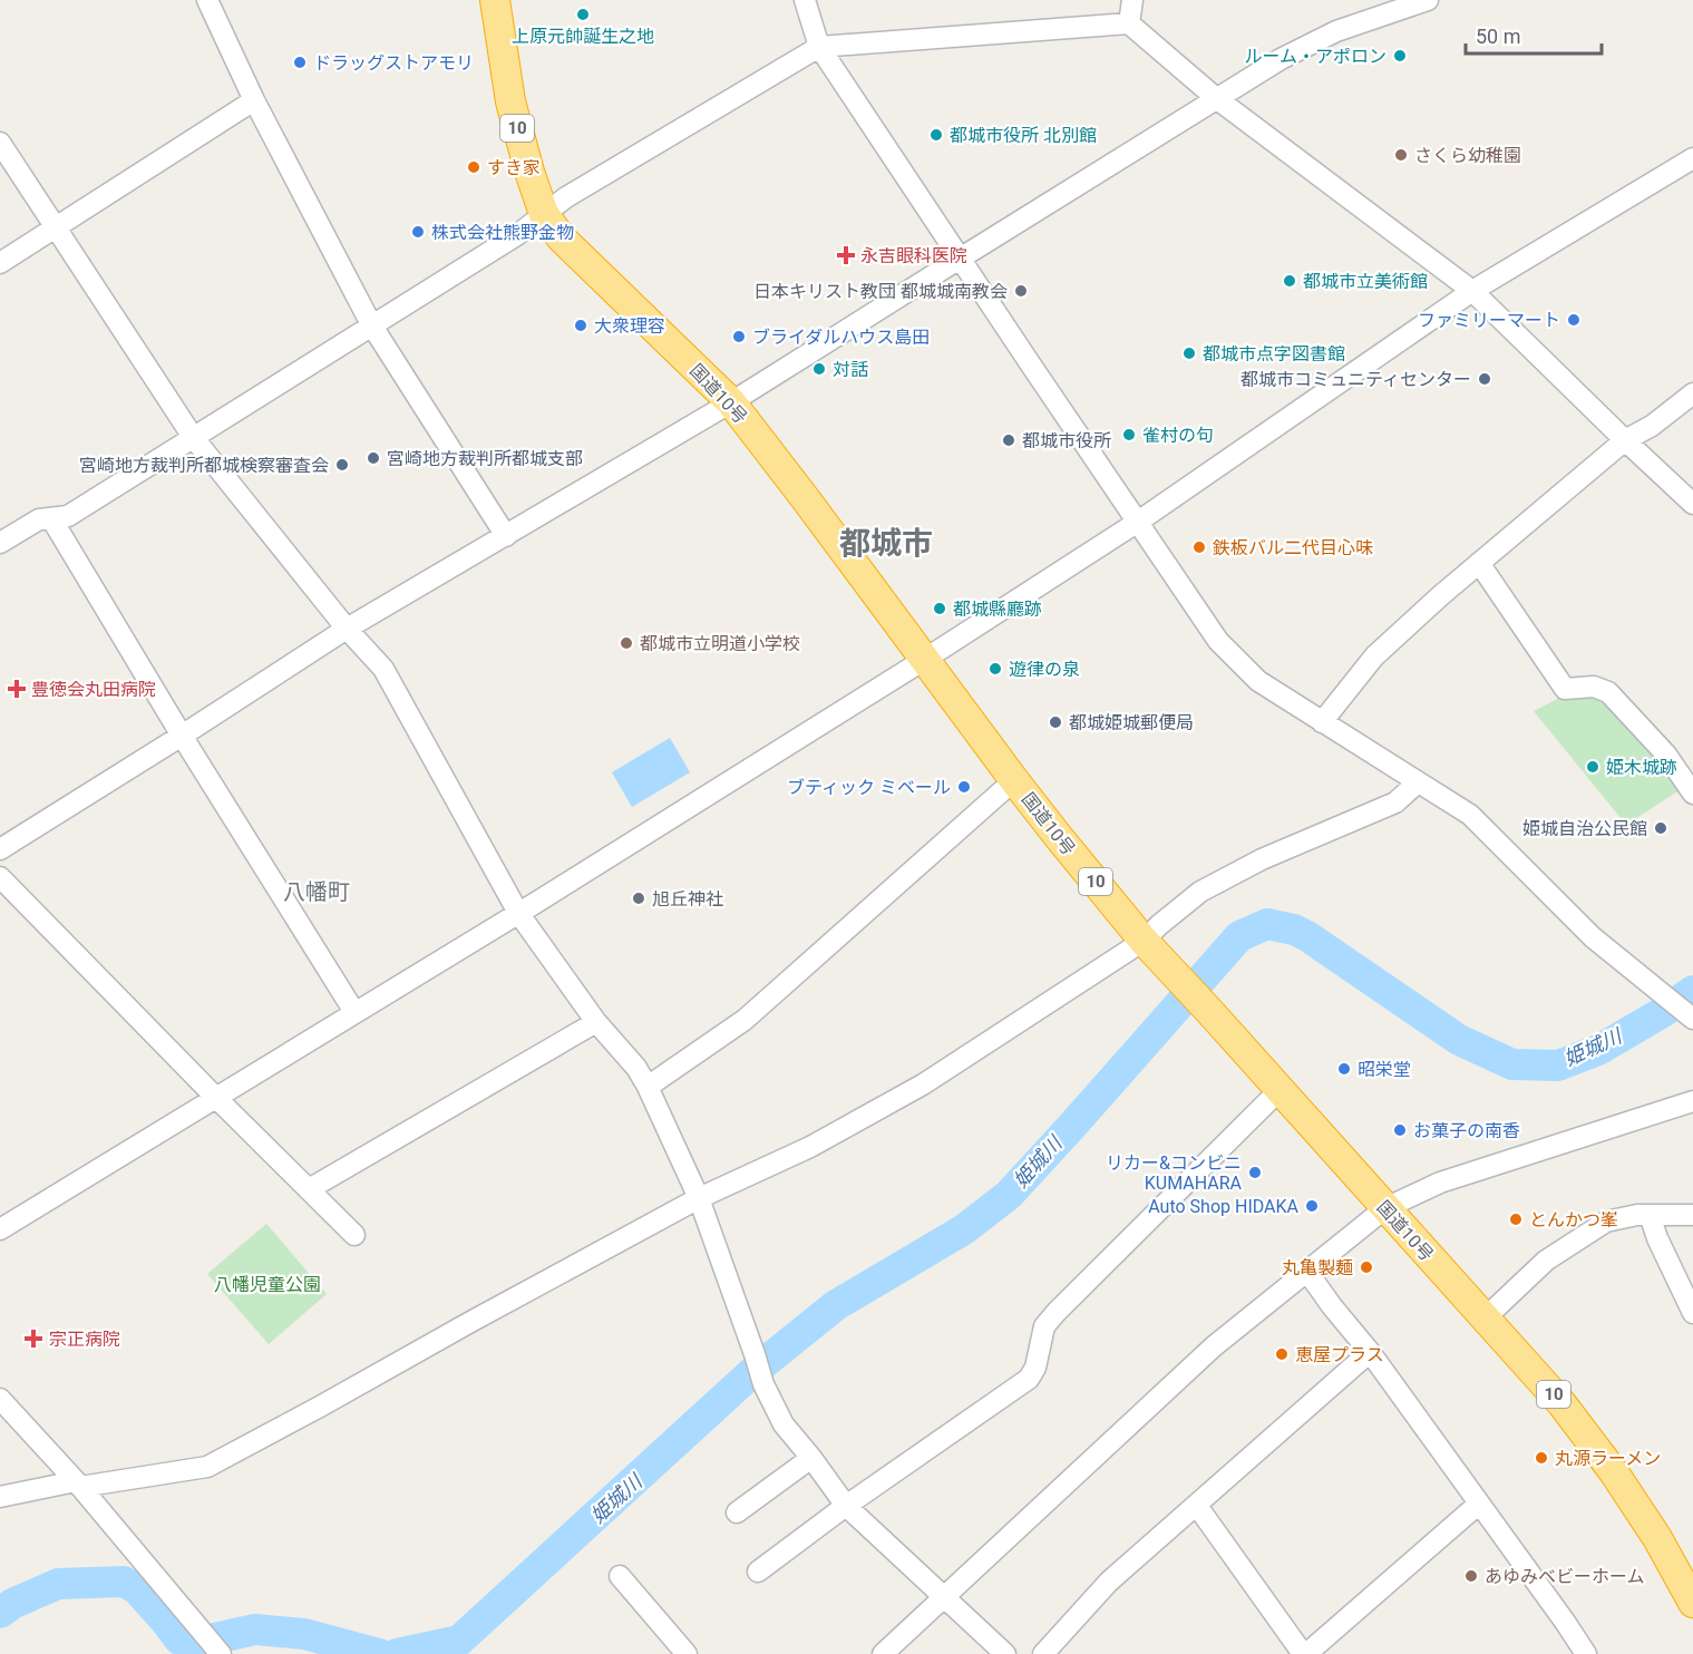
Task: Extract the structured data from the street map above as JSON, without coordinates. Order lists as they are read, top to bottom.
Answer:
{
  "streets": {
    "highway": ["10", "国道10号"]
  },
  "districts": ["都城市", "八幡町"],
  "water": ["姫城川"],
  "parks": ["八幡児童公園"],
  "places": {
    "other": [
      "上原元帥誕生之地",
      "ルーム・アポロン",
      "ドラッグストアモリ",
      "都城市役所 北別館",
      "さくら幼稚園",
      "すき家",
      "株式会社熊野金物",
      "都城市立美術館",
      "日本キリスト教団 都城城南教会",
      "ファミリーマート",
      "大衆理容",
      "ブライダルハウス島田",
      "都城市点字図書館",
      "対話",
      "都城市コミュニティセンター",
      "雀村の句",
      "都城市役所",
      "宮崎地方裁判所都城支部",
      "宮崎地方裁判所都城検察審査会",
      "鉄板バル二代目心味",
      "都城縣廳跡",
      "都城市立明道小学校",
      "遊律の泉",
      "都城姫城郵便局",
      "姫木城跡",
      "ブティック ミベール",
      "姫城自治公民館",
      "旭丘神社",
      "昭栄堂",
      "お菓子の南香",
      "リカー&コンビニ KUMAHARA",
      "Auto Shop HIDAKA",
      "とんかつ峯",
      "丸亀製麺",
      "恵屋プラス",
      "丸源ラーメン",
      "あゆみベビーホーム"
    ],
    "health": ["永吉眼科医院", "豊徳会丸田病院", "宗正病院"]
  },
  "scale_bar": "50 m"
}
